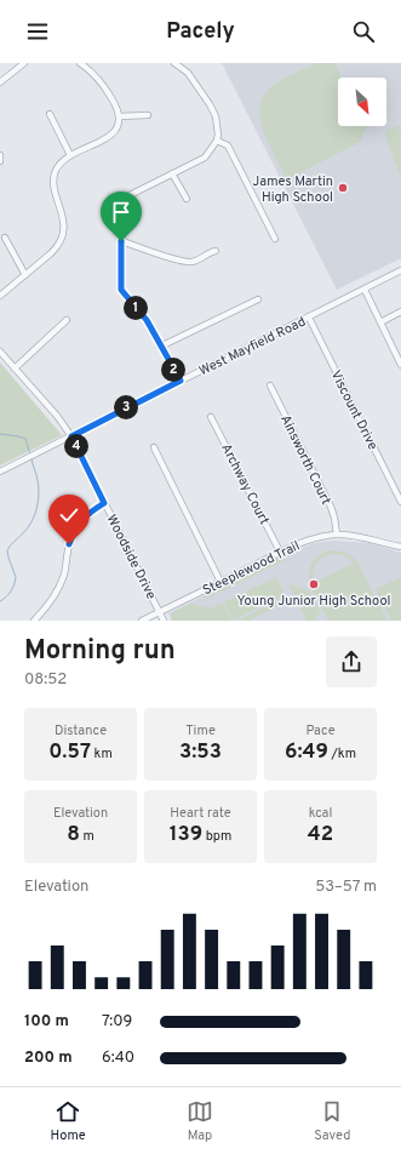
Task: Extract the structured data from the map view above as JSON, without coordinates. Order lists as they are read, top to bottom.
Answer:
{
  "streets": {
    "street": [
      "West Mayfield Road",
      "Viscount Drive",
      "Ainsworth Court",
      "Archway Court",
      "Woodside Drive",
      "Steeplewood Trail"
    ]
  },
  "crossings": [
    ["West Mayfield Road", "Viscount Drive"],
    ["West Mayfield Road", "Woodside Drive"],
    ["Ainsworth Court", "Steeplewood Trail"],
    ["Archway Court", "Steeplewood Trail"],
    ["Woodside Drive", "Steeplewood Trail"]
  ],
  "places": ["James Martin High School", "Young Junior High School"],
  "north": "bottom right",
  "page": {
    "header": "Pacely",
    "pins": [
      "1",
      "2",
      "3",
      "4"
    ],
    "heading": ["Morning run", "08:52"],
    "stats": [
      ["Distance", "0.57 km"],
      ["Time", "3:53"],
      ["Pace", "6:49 /km"],
      ["Elevation", "8 m"],
      ["Heart rate", "139 bpm"],
      ["kcal", "42"]
    ],
    "chart": ["Elevation", "53–57 m"],
    "list": [
      {
        "name": "100 m",
        "note": "7:09"
      },
      {
        "name": "200 m",
        "note": "6:40"
      }
    ],
    "tabs": ["Home", "Map", "Saved"]
  }
}
